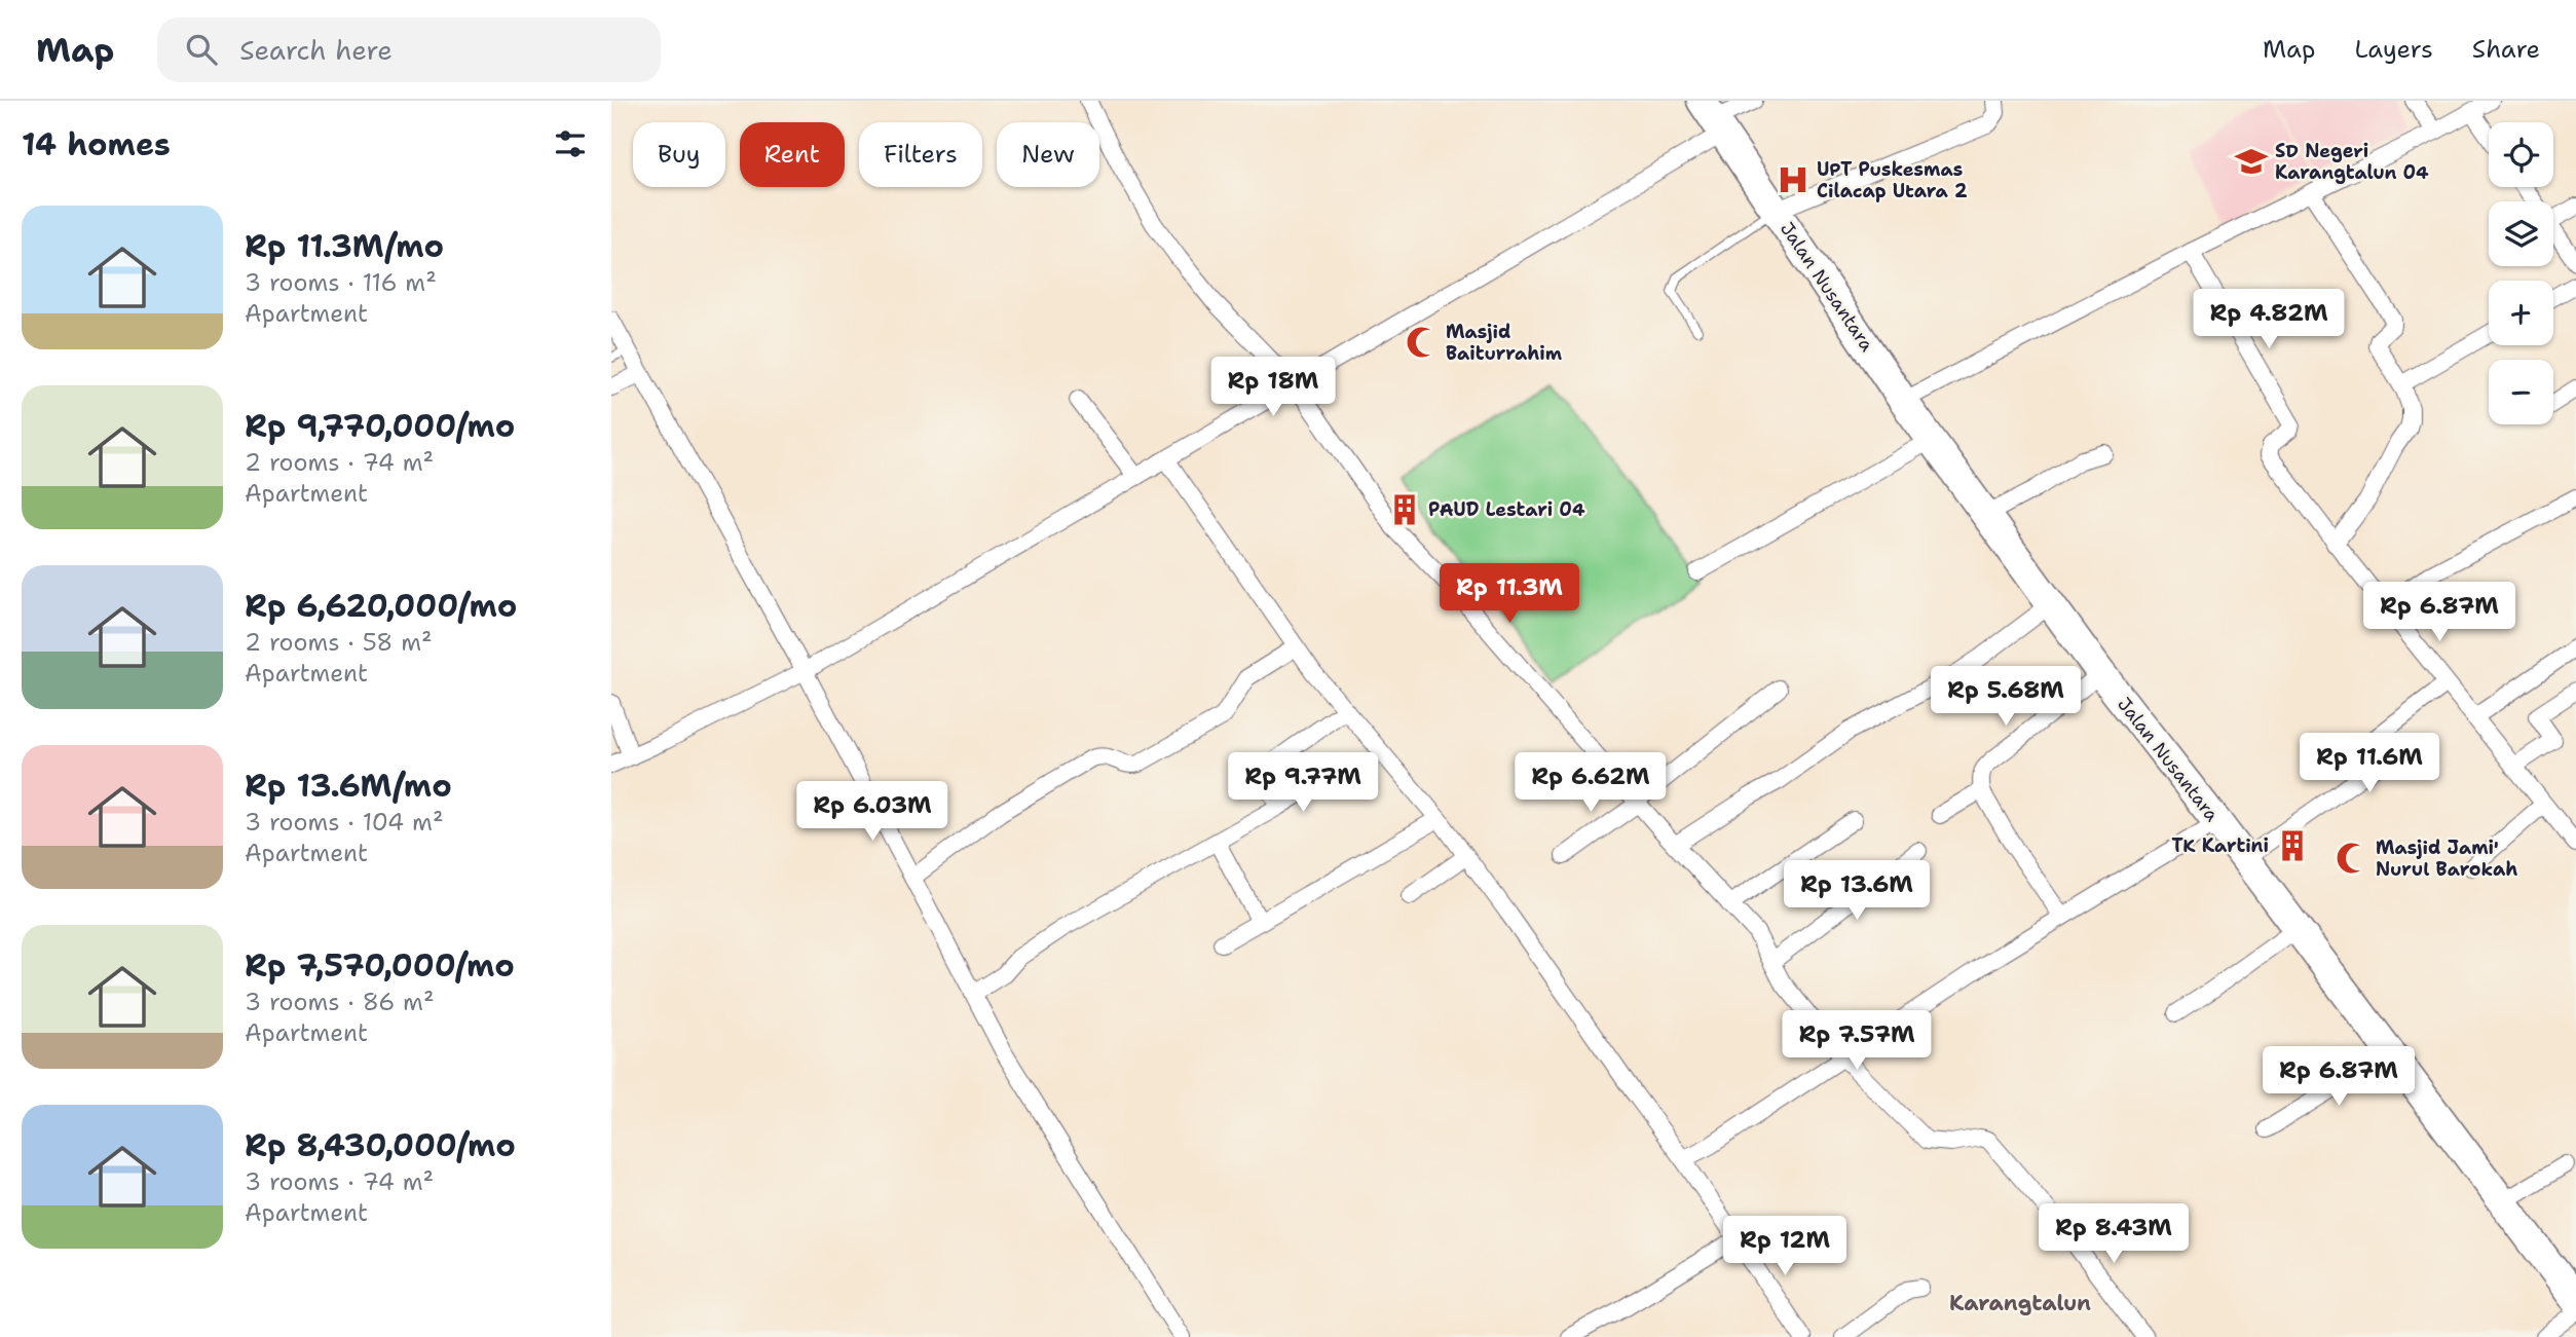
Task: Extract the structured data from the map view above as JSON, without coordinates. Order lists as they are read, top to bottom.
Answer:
{
  "streets": {
    "highway": ["Jalan Nusantara"]
  },
  "districts": ["Karangtalun"],
  "places": {
    "school or university": ["SD Negeri Karangtalun 04"],
    "hospital": ["UPT Puskesmas Cilacap Utara 2"],
    "mosque": ["Masjid Baiturrahim", "Masjid Jami' Nurul Barokah"],
    "building": ["PAUD Lestari 04", "TK Kartini"]
  },
  "page": {
    "header": "Map",
    "search": "Search here",
    "nav": ["Map", "Layers", "Share"],
    "heading": "14 homes",
    "map_buttons": ["+", "−"],
    "chip": [
      "Buy",
      "Rent",
      "Filters",
      "New"
    ],
    "list": [
      {
        "name": "Rp 11.3M/mo",
        "note": "3 rooms · 116 m² · Apartment"
      },
      {
        "name": "Rp 9,770,000/mo",
        "note": "2 rooms · 74 m² · Apartment"
      },
      {
        "name": "Rp 6,620,000/mo",
        "note": "2 rooms · 58 m² · Apartment"
      },
      {
        "name": "Rp 13.6M/mo",
        "note": "3 rooms · 104 m² · Apartment"
      },
      {
        "name": "Rp 7,570,000/mo",
        "note": "3 rooms · 86 m² · Apartment"
      },
      {
        "name": "Rp 8,430,000/mo",
        "note": "3 rooms · 74 m² · Apartment"
      }
    ],
    "price": [
      "Rp 4.82M",
      "Rp 18M",
      "Rp 11.3M",
      "Rp 6.87M",
      "Rp 5.68M",
      "Rp 11.6M",
      "Rp 9.77M",
      "Rp 6.62M",
      "Rp 6.03M",
      "Rp 13.6M",
      "Rp 7.57M",
      "Rp 6.87M",
      "Rp 8.43M",
      "Rp 12M"
    ]
  }
}
